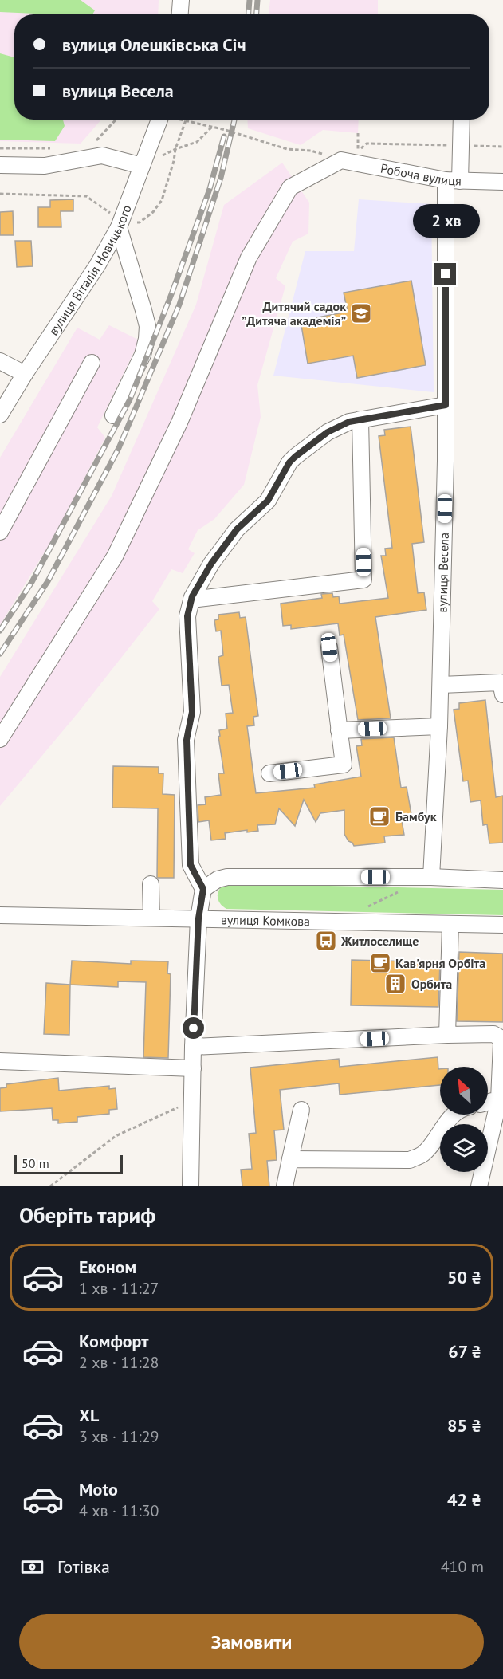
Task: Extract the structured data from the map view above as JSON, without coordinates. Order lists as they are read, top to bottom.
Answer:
{
  "streets": {
    "street": [
      "Робоча вулиця",
      "вулиця Віталія Новицького",
      "вулиця Весела",
      "вулиця Комкова"
    ]
  },
  "crossings": [
    ["Робоча вулиця", "вулиця Весела"]
  ],
  "places": {
    "school or university": ["Дитячий садок ”Дитяча академія”"],
    "cafe": ["Бамбук", "Кав'ярня Орбіта"],
    "bus stop": ["Житлоселище"],
    "building": ["Орбита"]
  },
  "scale_bar": "50 m",
  "north": "top left",
  "page": {
    "banner": ["вулиця Олешківська Січ", "вулиця Весела"],
    "bubble": "2 хв",
    "scale": "50 m",
    "heading": "Оберіть тариф",
    "list": [
      {
        "name": "Економ",
        "note": "1 хв · 11:27",
        "value": "50 ₴"
      },
      {
        "name": "Комфорт",
        "note": "2 хв · 11:28",
        "value": "67 ₴"
      },
      {
        "name": "XL",
        "note": "3 хв · 11:29",
        "value": "85 ₴"
      },
      {
        "name": "Moto",
        "note": "4 хв · 11:30",
        "value": "42 ₴"
      }
    ],
    "pay": ["Готівка", "410 m"],
    "buttons": "Замовити"
  }
}
